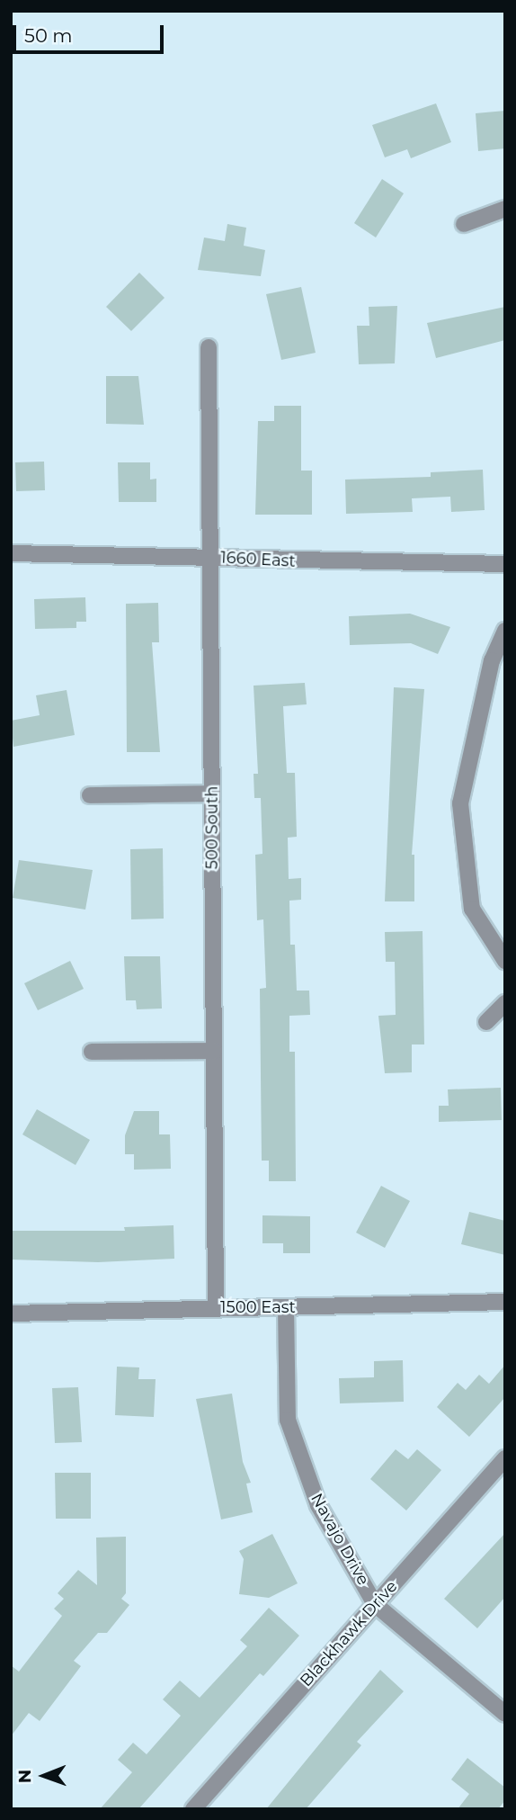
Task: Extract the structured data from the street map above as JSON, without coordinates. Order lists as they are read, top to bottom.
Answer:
{
  "streets": {
    "street": [
      "1660 East",
      "500 South",
      "1500 East",
      "Navajo Drive",
      "Blackhawk Drive"
    ]
  },
  "crossings": [
    ["1660 East", "500 South"],
    ["500 South", "1500 East"],
    ["1500 East", "Navajo Drive"],
    ["Navajo Drive", "Blackhawk Drive"]
  ],
  "scale_bar": "50 m",
  "north": "left"
}
